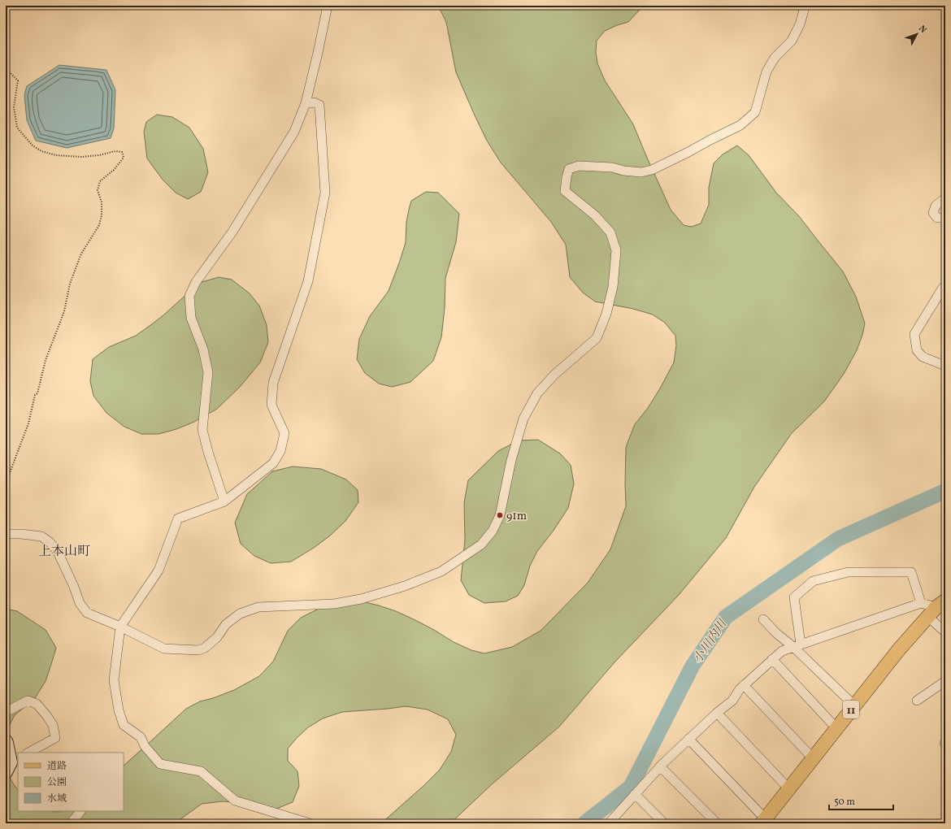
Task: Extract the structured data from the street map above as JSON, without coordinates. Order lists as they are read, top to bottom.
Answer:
{
  "streets": {
    "main road": ["11"]
  },
  "districts": ["上本山町"],
  "water": ["小川内川"],
  "places": ["91m"],
  "legend": ["道路", "公園", "水域"],
  "scale_bar": "50 m",
  "north": "top right"
}
